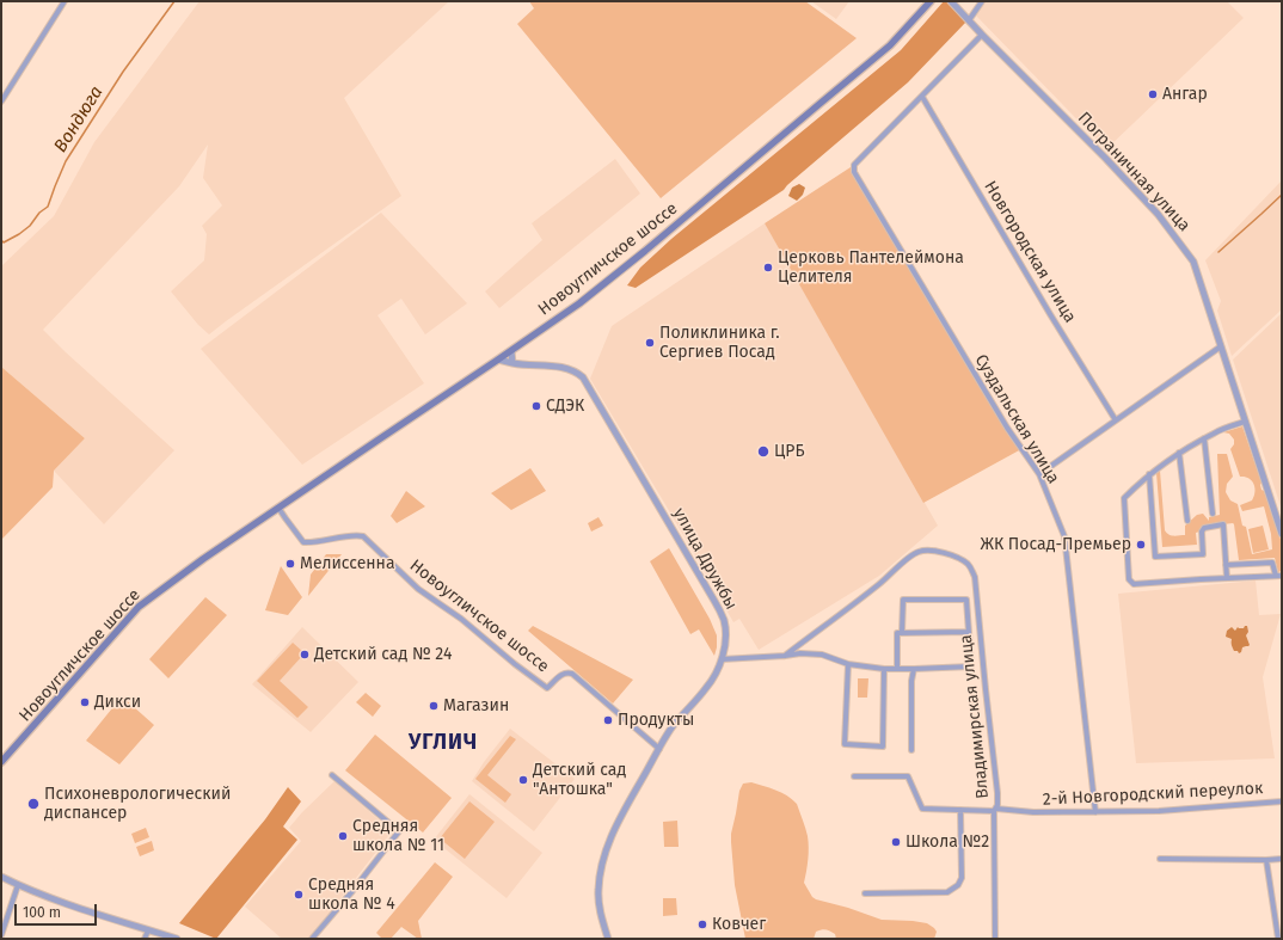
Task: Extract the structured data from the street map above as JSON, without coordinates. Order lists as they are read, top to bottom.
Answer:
{
  "streets": {
    "main road": ["Новоугличское шоссе"],
    "street": [
      "Пограничная улица",
      "Новгородская улица",
      "Суздальская улица",
      "улица Дружбы",
      "Владимирская улица",
      "2-й Новгородский переулок"
    ]
  },
  "crossings": [
    ["Новгородская улица", "Суздальская улица"],
    ["Новоугличское шоссе", "улица Дружбы"],
    ["Суздальская улица", "2-й Новгородский переулок"],
    ["Владимирская улица", "2-й Новгородский переулок"]
  ],
  "districts": ["УГЛИЧ"],
  "water": ["Вондюга"],
  "places": [
    "Ангар",
    "Церковь Пантелеймона Целителя",
    "Поликлиника г. Сергиев Посад",
    "СДЭК",
    "ЦРБ",
    "ЖК Посад-Премьер",
    "Мелиссенна",
    "Детский сад № 24",
    "Дикси",
    "Магазин",
    "Продукты",
    "Детский сад \"Антошка\"",
    "Психоневрологический диспансер",
    "Средняя школа № 11",
    "Школа №2",
    "Средняя школа № 4",
    "Ковчег"
  ],
  "scale_bar": "100 m"
}
